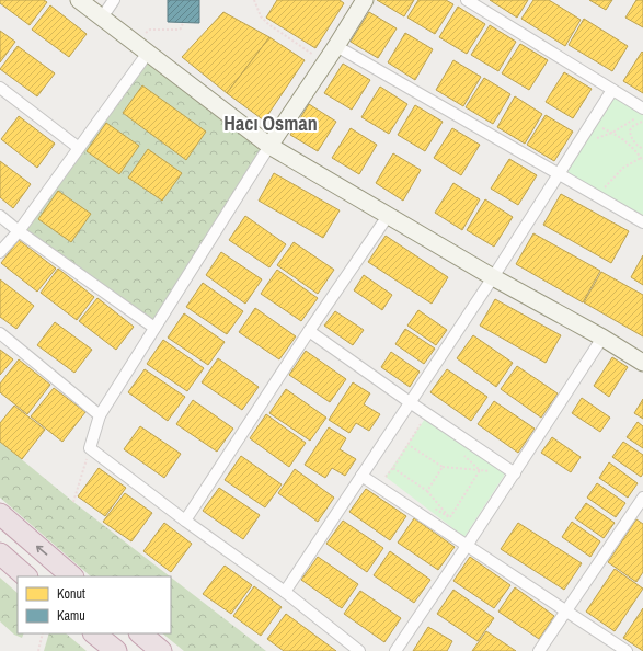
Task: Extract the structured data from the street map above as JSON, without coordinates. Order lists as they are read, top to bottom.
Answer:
{
  "districts": ["Hacı Osman"],
  "legend": ["Konut", "Kamu"]
}
